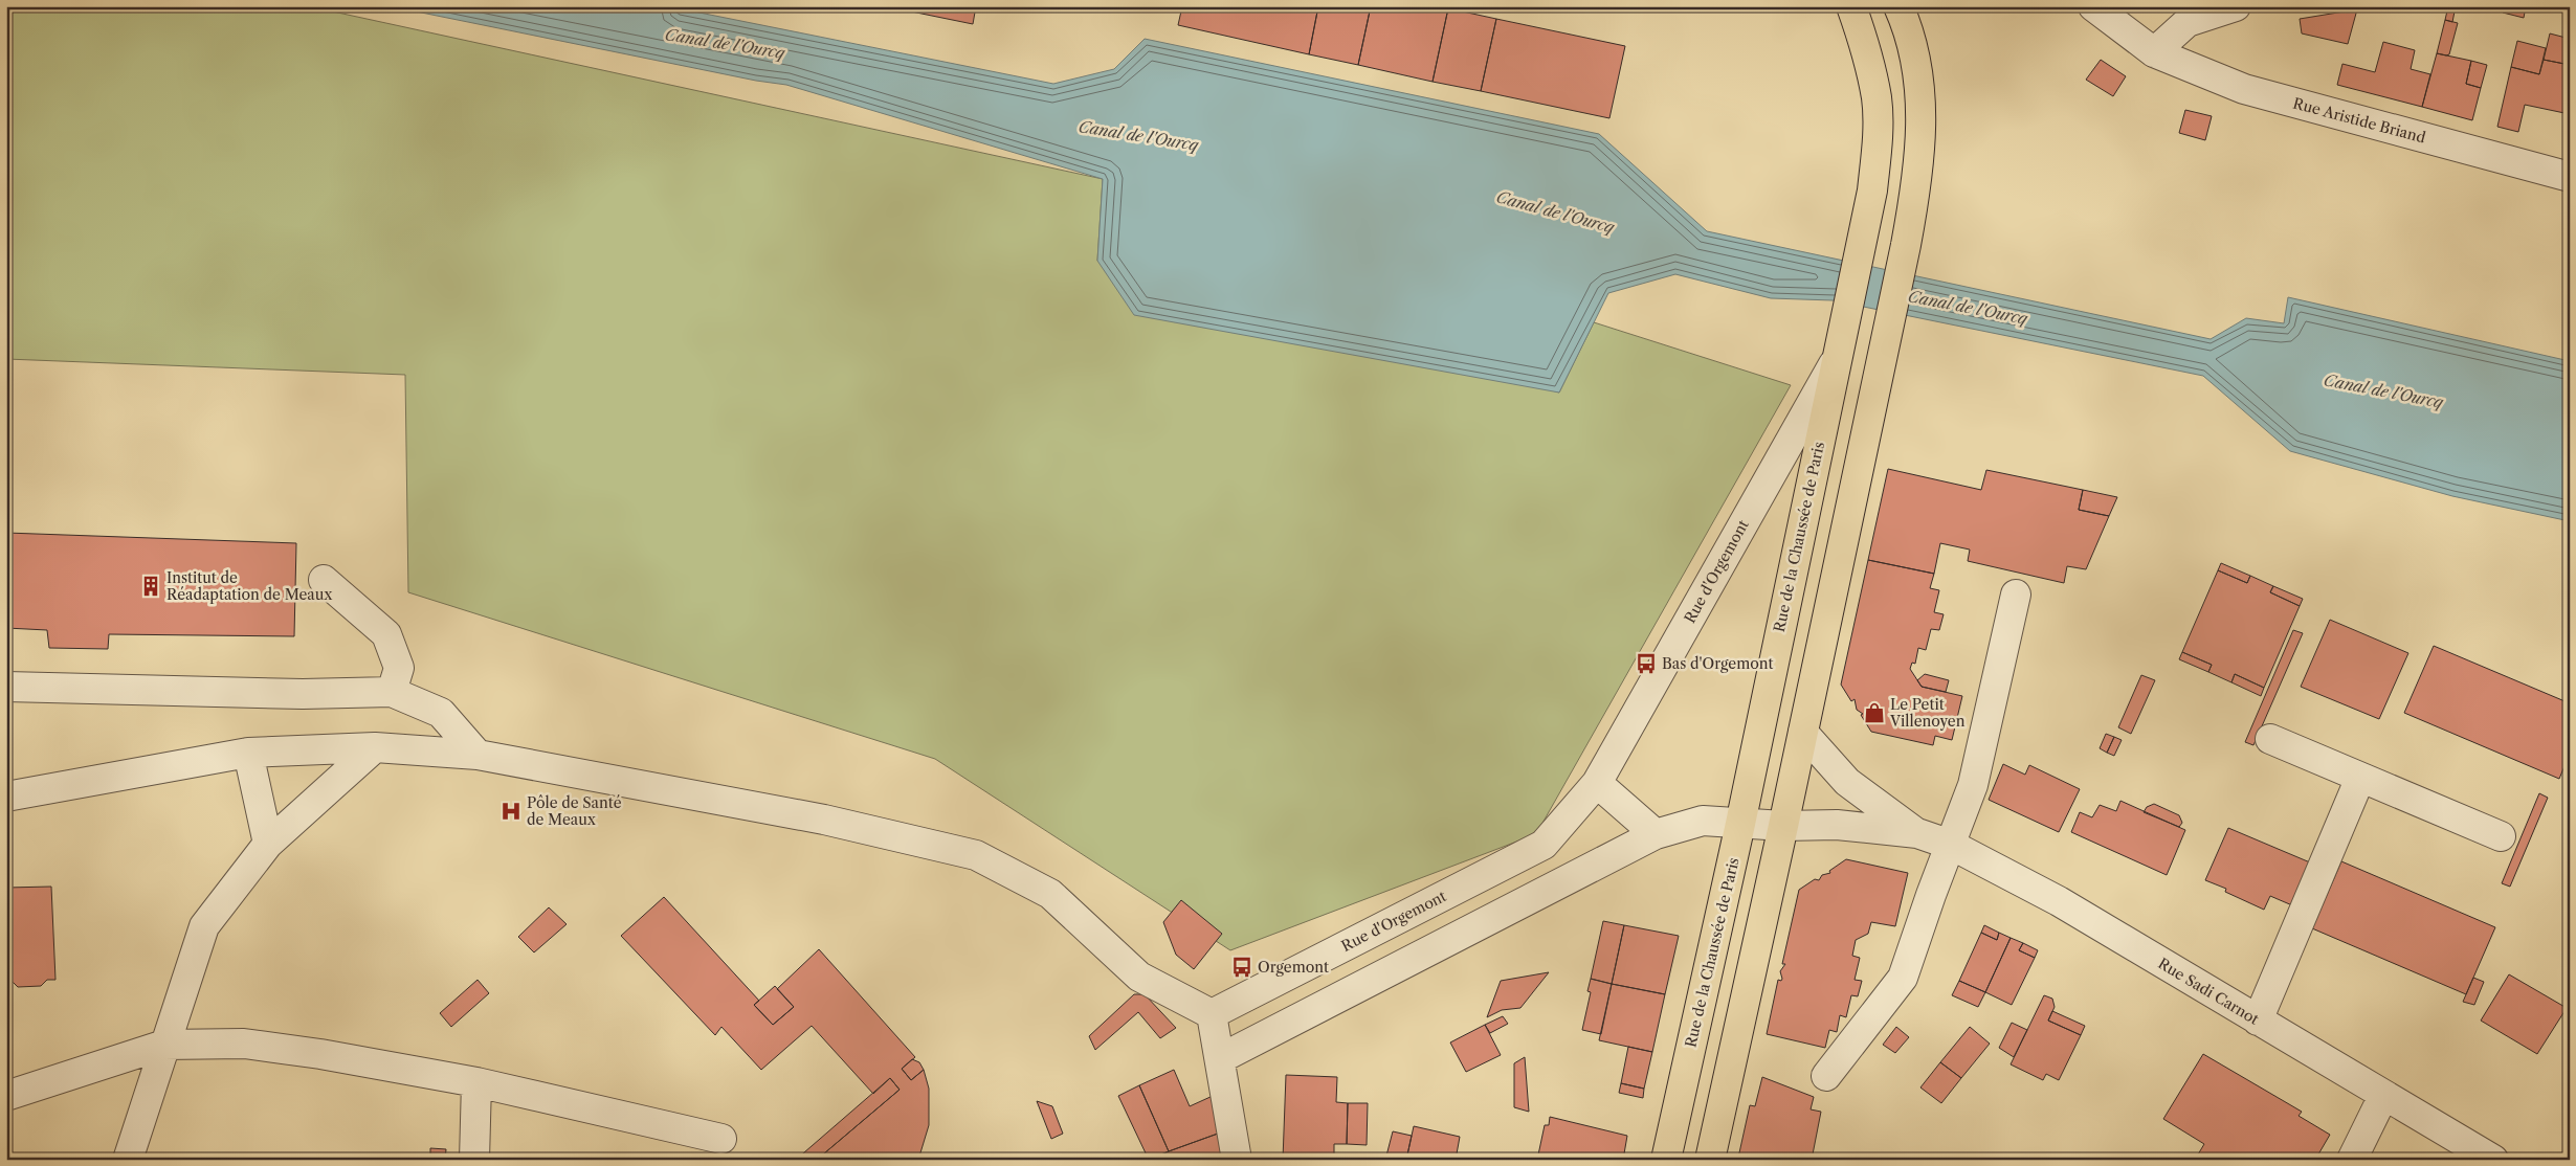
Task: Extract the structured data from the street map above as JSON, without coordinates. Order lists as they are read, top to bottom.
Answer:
{
  "streets": {
    "main road": ["Rue de la Chaussée de Paris"],
    "street": ["Rue Aristide Briand", "Rue d'Orgemont", "Rue Sadi Carnot"]
  },
  "crossings": [
    ["Rue de la Chaussée de Paris", "Rue d'Orgemont"],
    ["Rue de la Chaussée de Paris", "Rue Sadi Carnot"]
  ],
  "water": ["Canal de l'Ourcq"],
  "places": {
    "building": ["Institut de Réadaptation de Meaux"],
    "bus stop": ["Bas d'Orgemont", "Orgemont"],
    "shop": ["Le Petit Villenoyen"],
    "hospital": ["Pôle de Santé de Meaux"]
  }
}
